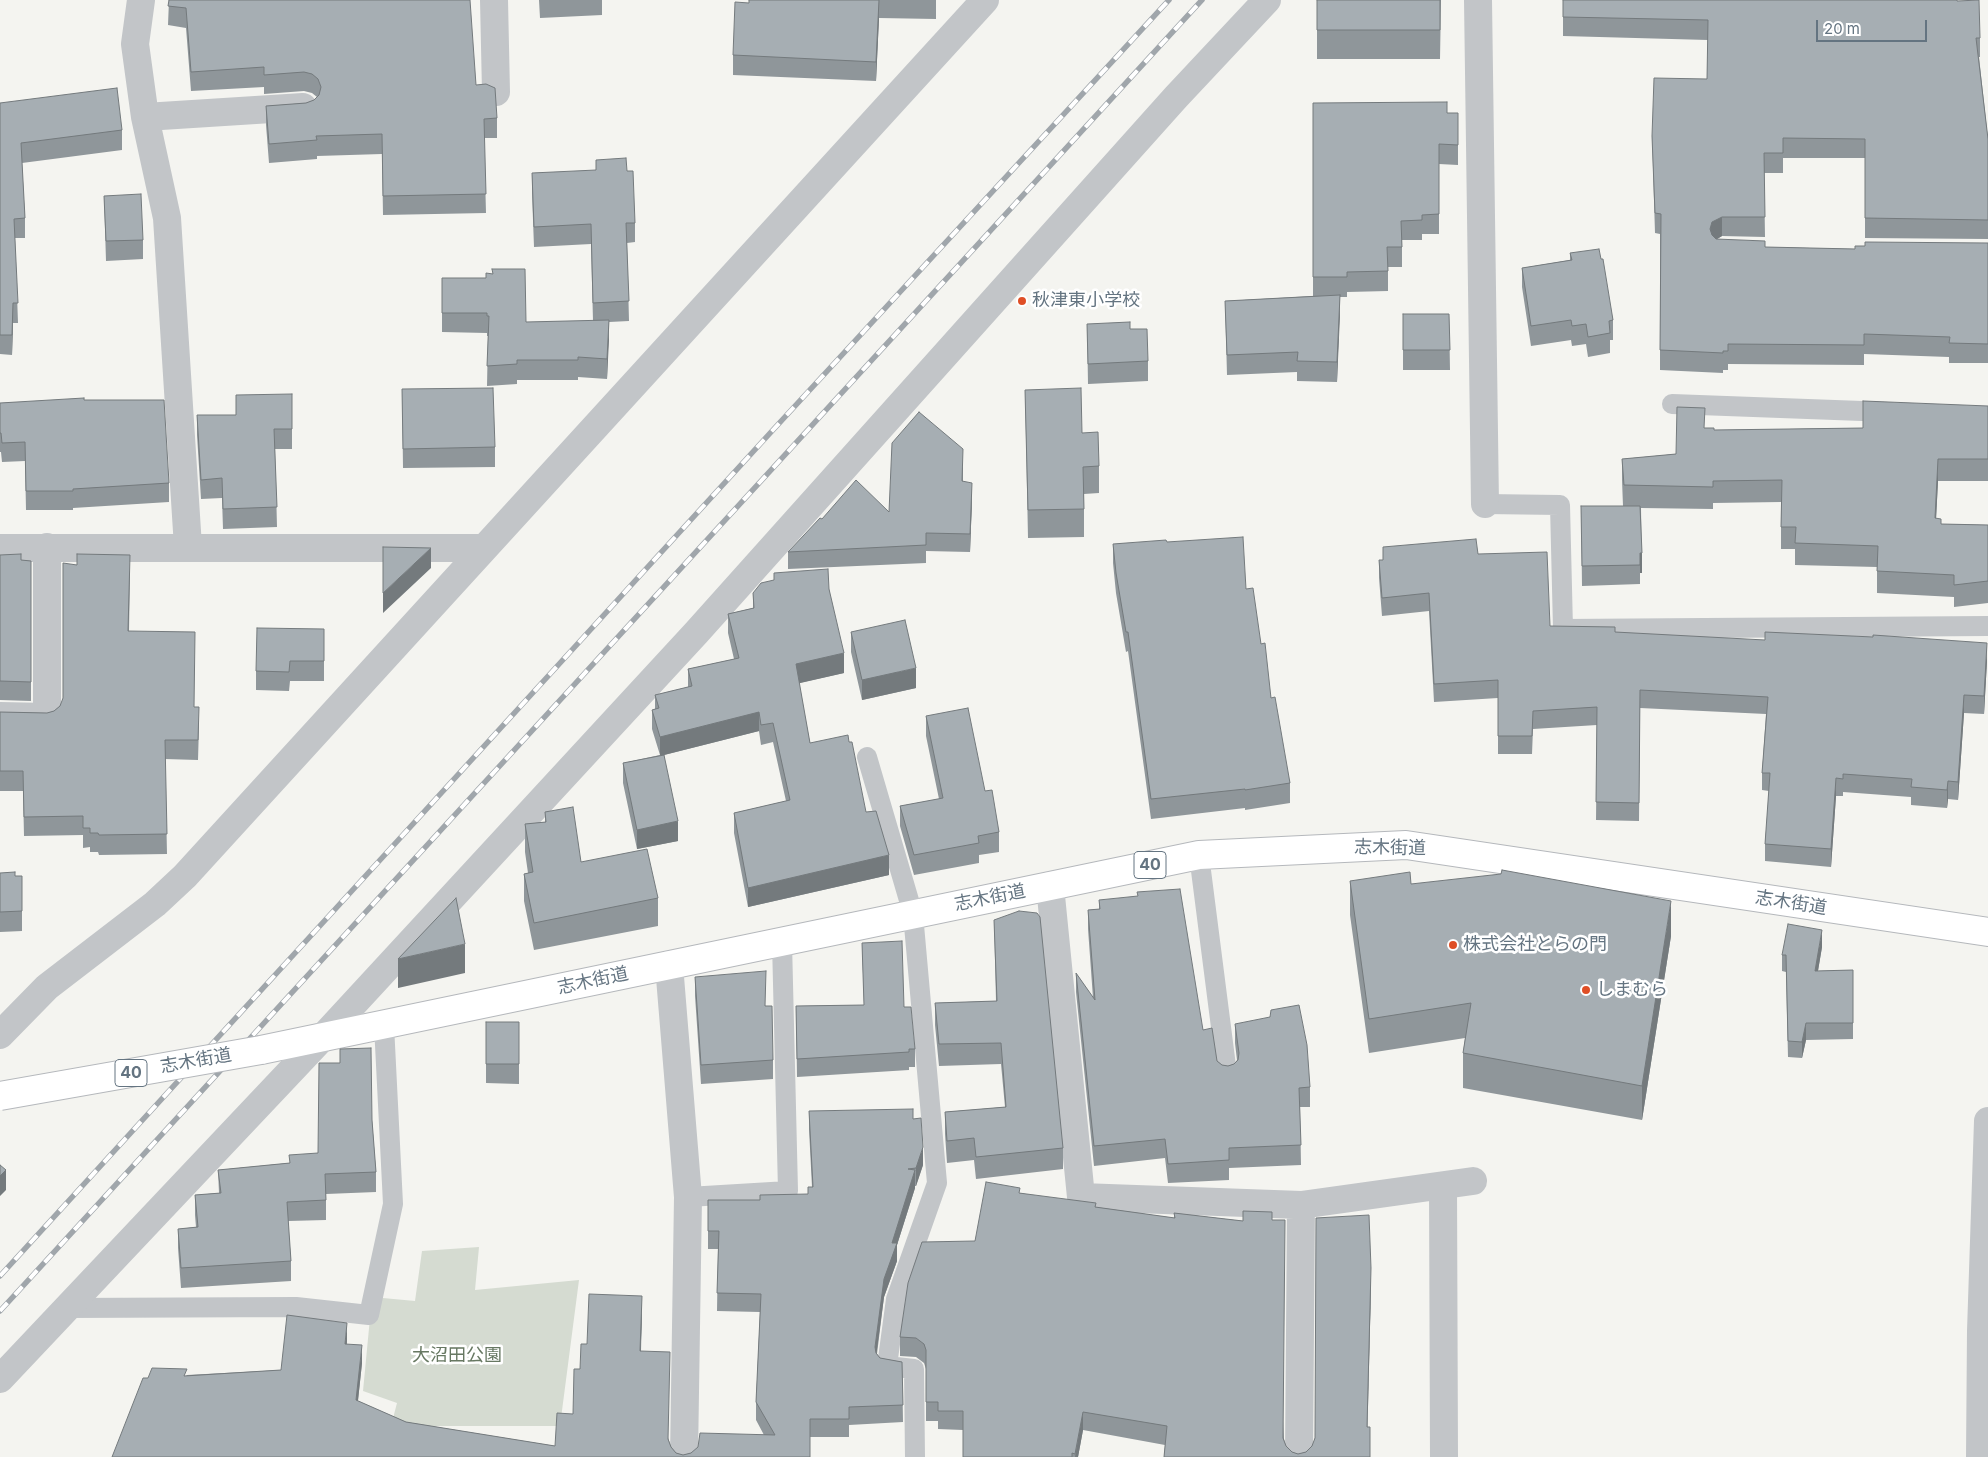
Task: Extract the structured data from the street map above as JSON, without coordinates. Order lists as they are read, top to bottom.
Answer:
{
  "streets": {
    "main road": ["志木街道", "40"]
  },
  "parks": ["大沼田公園"],
  "places": ["秋津東小学校", "株式会社とらの門", "しまむら"],
  "scale_bar": "20 m"
}
